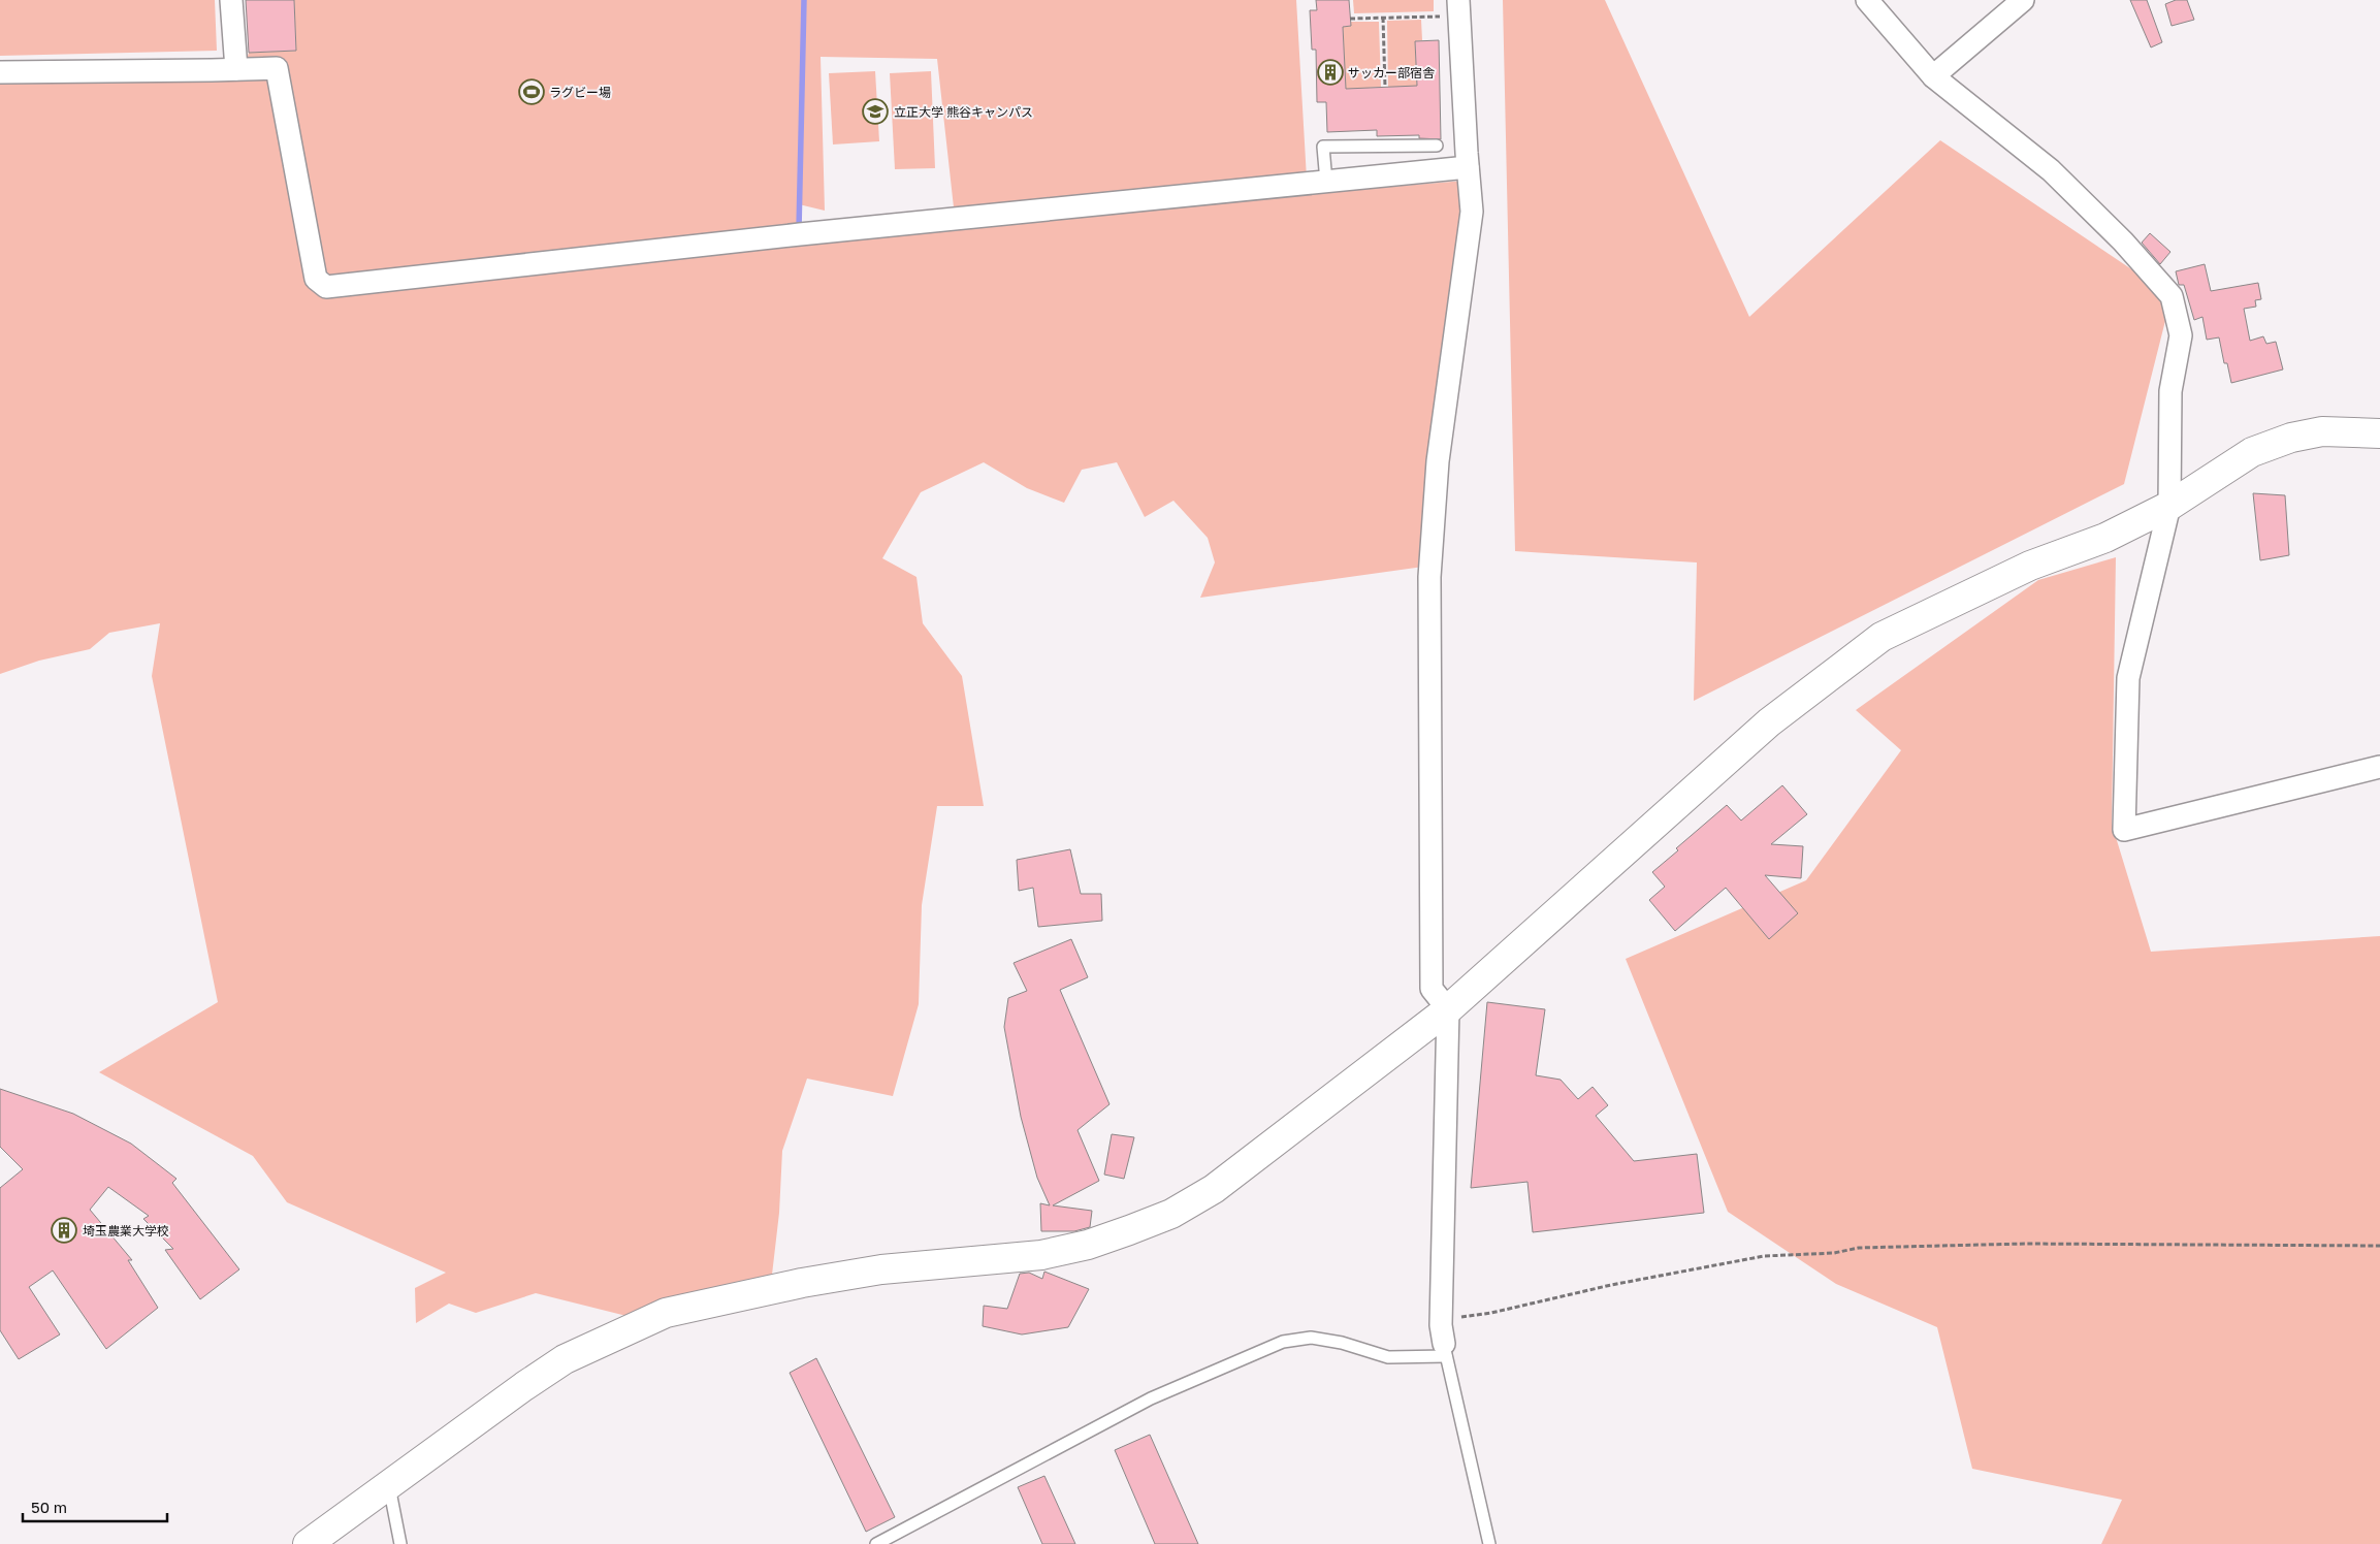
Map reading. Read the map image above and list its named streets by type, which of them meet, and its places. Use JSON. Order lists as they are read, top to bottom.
{
  "places": {
    "building": ["サッカー部宿舎", "埼玉農業大学校"],
    "sports": ["ラグビー場"],
    "school or university": ["立正大学 熊谷キャンパス"]
  },
  "scale_bar": "50 m"
}
